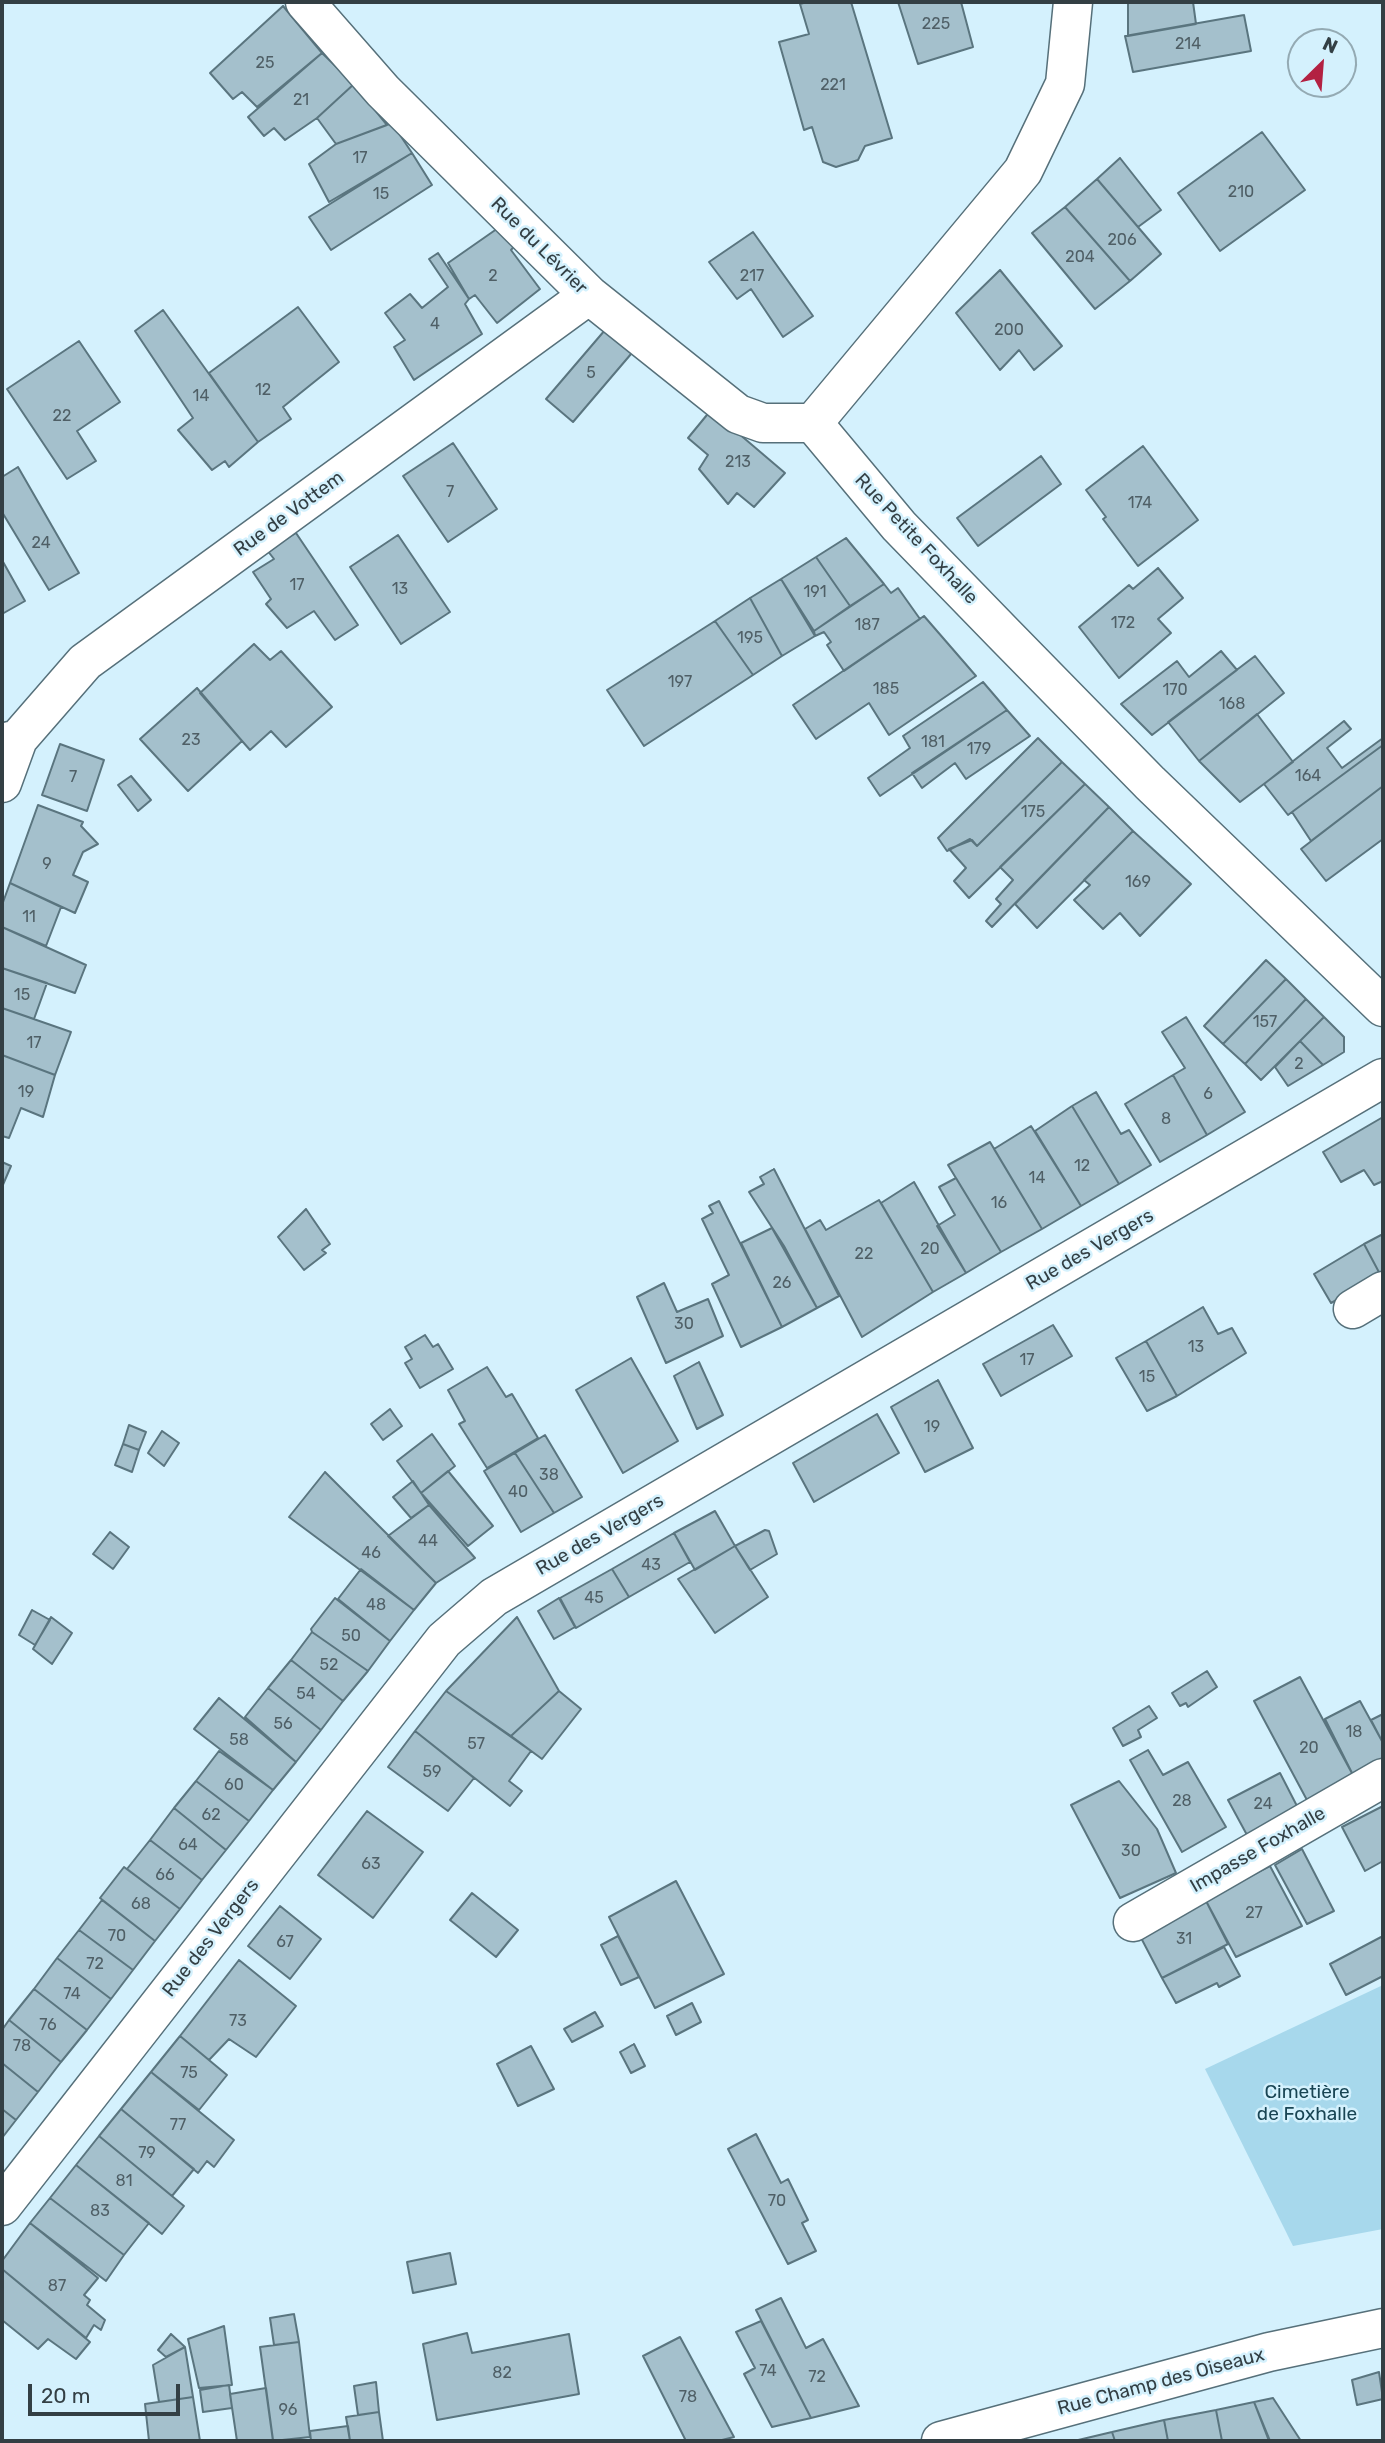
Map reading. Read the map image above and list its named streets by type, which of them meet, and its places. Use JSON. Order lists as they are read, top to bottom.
{
  "streets": {
    "street": [
      "Rue du Lévrier",
      "Rue de Vottem",
      "Rue Petite Foxhalle",
      "Rue des Vergers",
      "Impasse Foxhalle",
      "Rue Champ des Oiseaux"
    ]
  },
  "crossings": [
    ["Rue du Lévrier", "Rue de Vottem"],
    ["Rue du Lévrier", "Rue Petite Foxhalle"]
  ],
  "parks": ["Cimetière de Foxhalle"],
  "house_numbers": [
    "225",
    "214",
    "25",
    "221",
    "21",
    "17",
    "210",
    "15",
    "206",
    "204",
    "2",
    "217",
    "4",
    "200",
    "5",
    "12",
    "14",
    "22",
    "213",
    "7",
    "174",
    "24",
    "17",
    "13",
    "191",
    "172",
    "187",
    "195",
    "197",
    "185",
    "170",
    "168",
    "23",
    "181",
    "179",
    "164",
    "7",
    "175",
    "9",
    "169",
    "11",
    "15",
    "157",
    "17",
    "2",
    "19",
    "6",
    "8",
    "12",
    "14",
    "16",
    "20",
    "22",
    "26",
    "30",
    "13",
    "17",
    "15",
    "19",
    "38",
    "40",
    "44",
    "46",
    "43",
    "45",
    "48",
    "50",
    "52",
    "54",
    "56",
    "18",
    "58",
    "57",
    "20",
    "59",
    "60",
    "28",
    "24",
    "62",
    "64",
    "30",
    "63",
    "66",
    "68",
    "27",
    "70",
    "31",
    "67",
    "72",
    "74",
    "73",
    "76",
    "78",
    "75",
    "77",
    "79",
    "81",
    "70",
    "83",
    "87",
    "74",
    "82",
    "72",
    "78",
    "96"
  ],
  "scale_bar": "20 m",
  "north": "top right"
}
